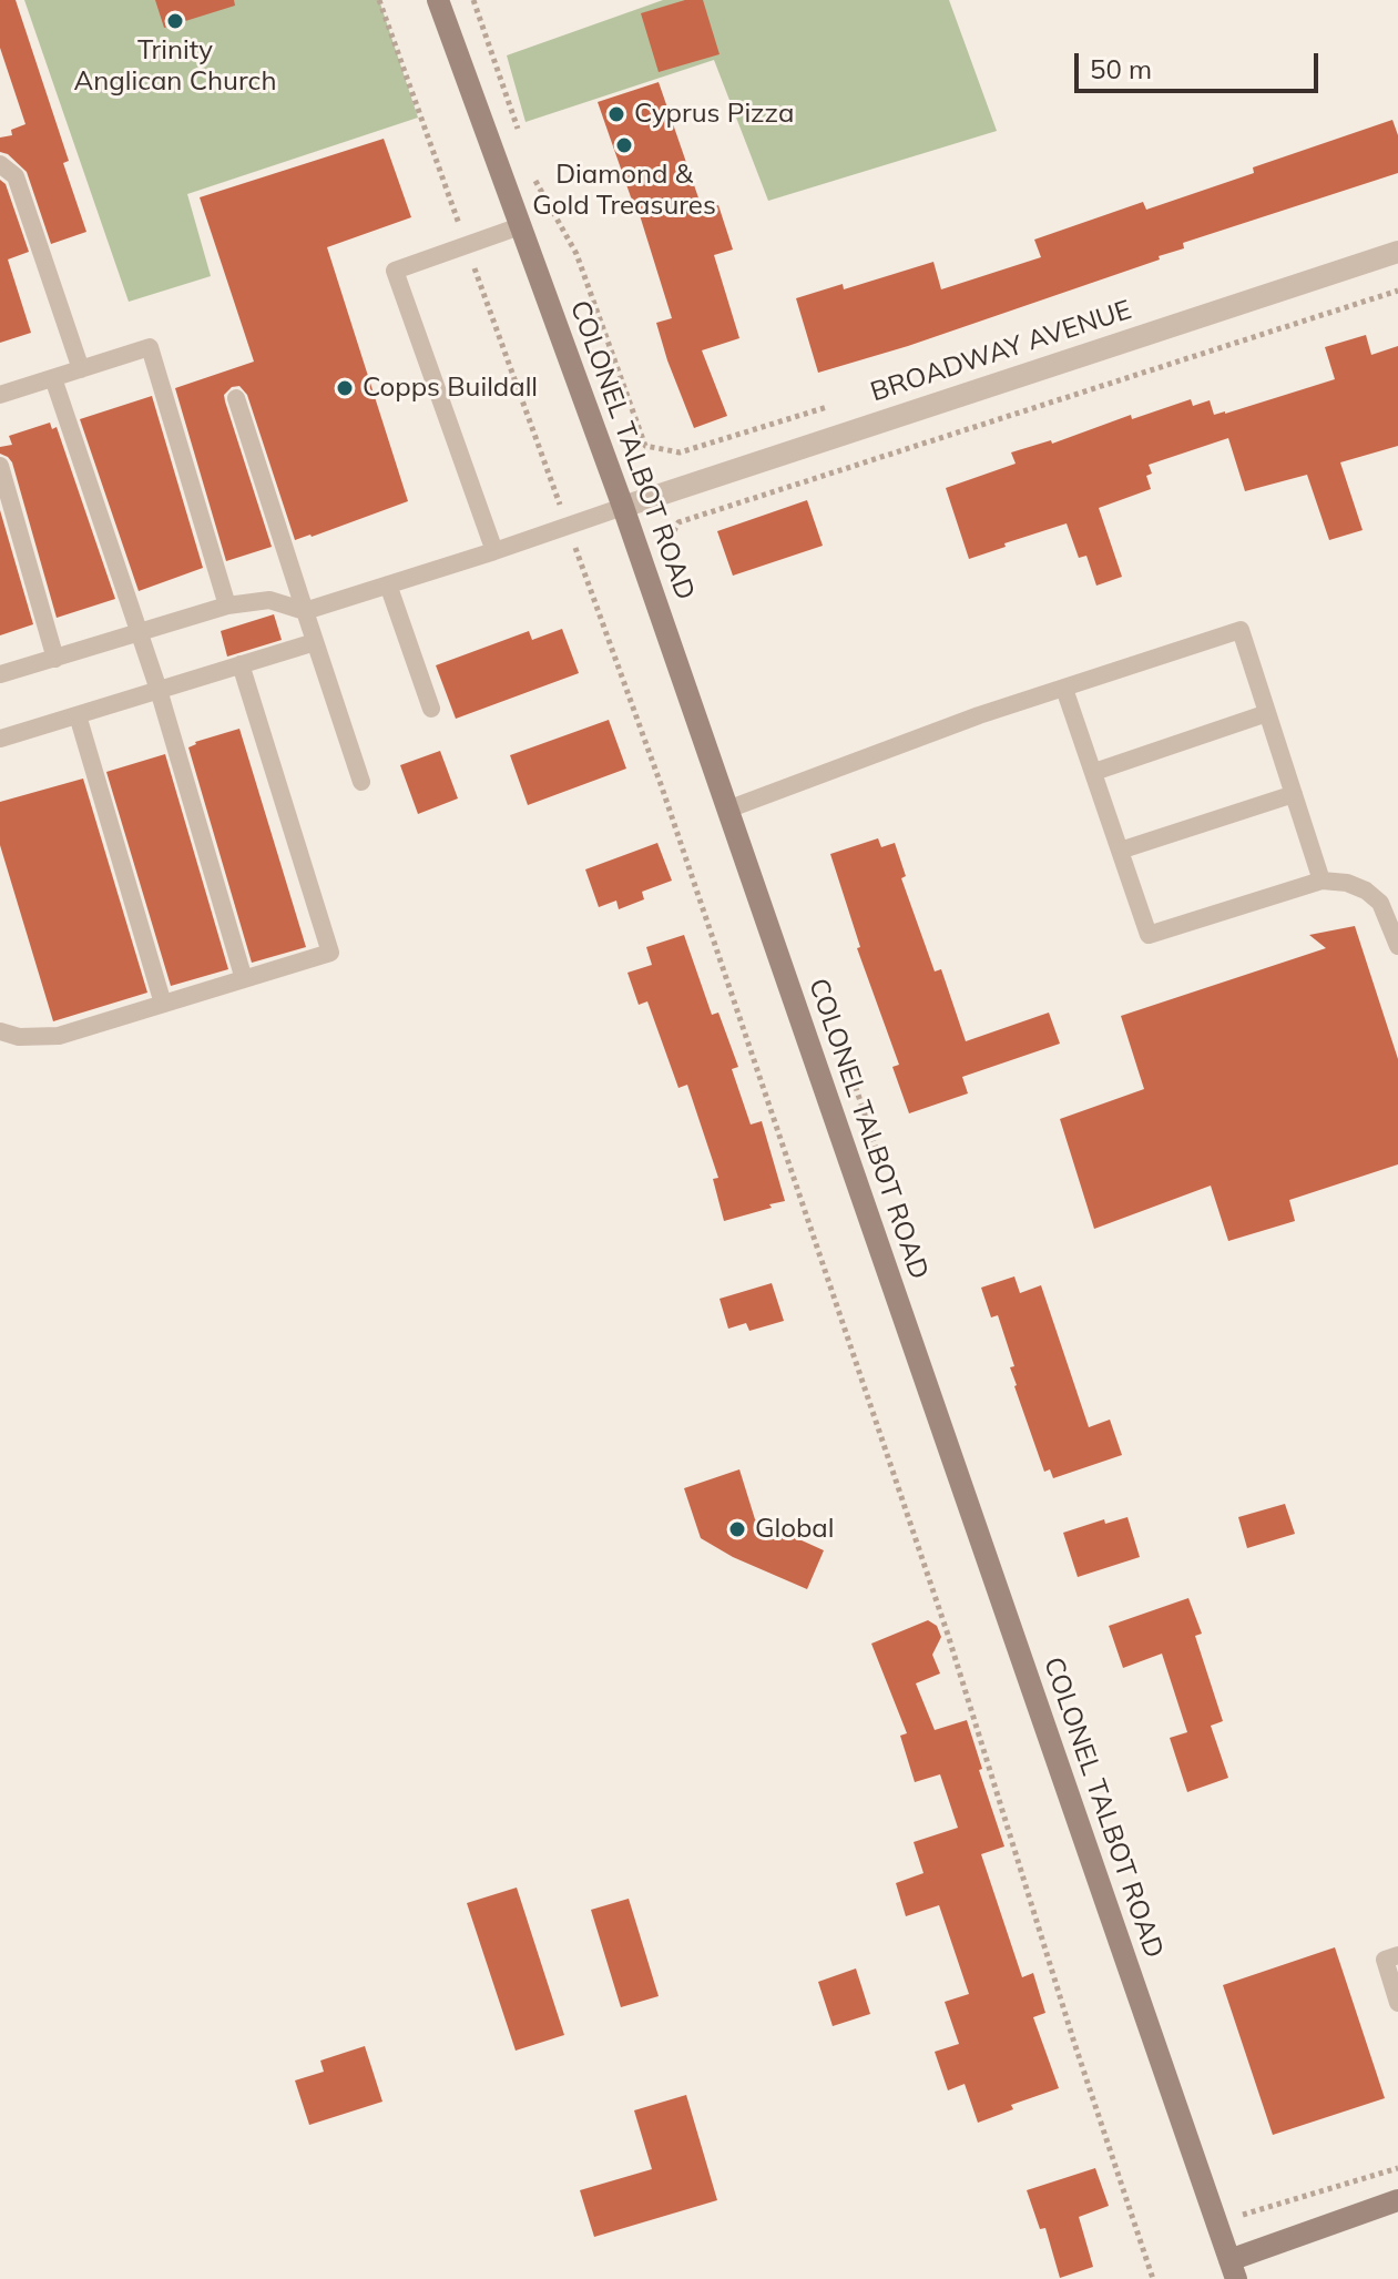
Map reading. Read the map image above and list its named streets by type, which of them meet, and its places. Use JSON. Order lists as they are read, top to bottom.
{
  "streets": {
    "main road": ["COLONEL TALBOT ROAD"],
    "street": ["BROADWAY AVENUE"]
  },
  "crossings": [
    ["BROADWAY AVENUE", "COLONEL TALBOT ROAD"]
  ],
  "places": [
    "Trinity Anglican Church",
    "Cyprus Pizza",
    "Diamond & Gold Treasures",
    "Copps Buildall",
    "Global"
  ],
  "scale_bar": "50 m"
}
